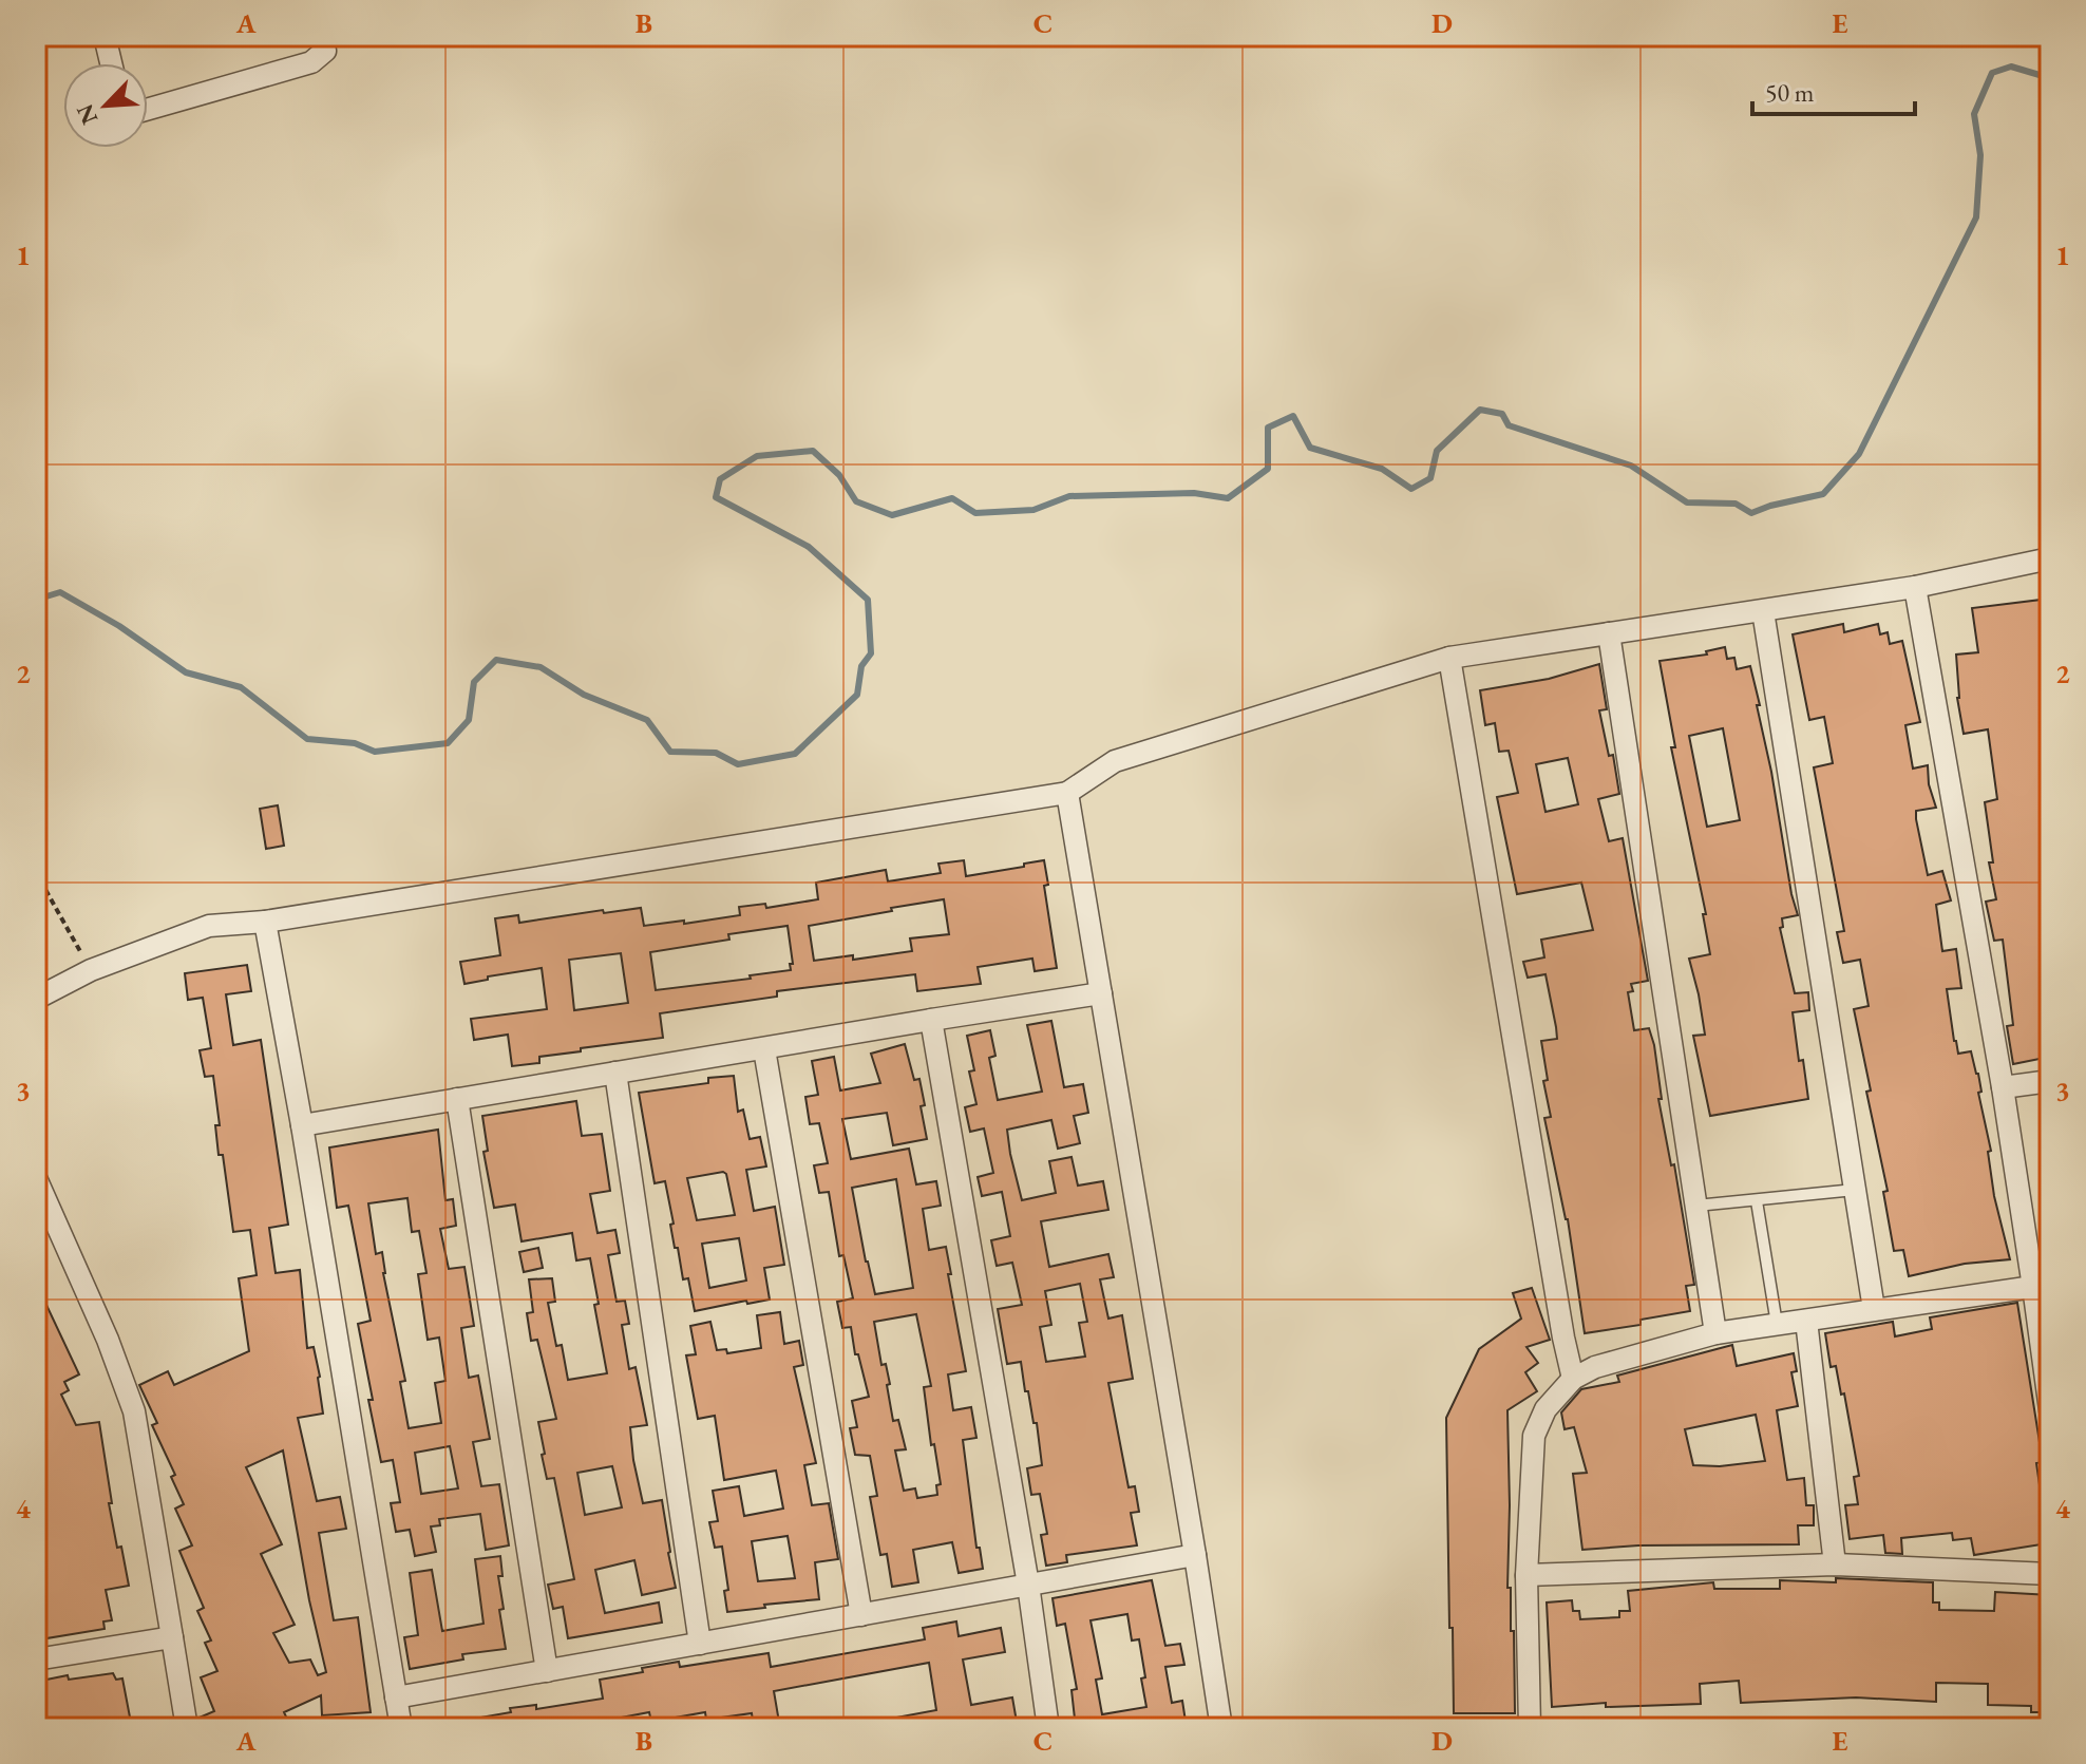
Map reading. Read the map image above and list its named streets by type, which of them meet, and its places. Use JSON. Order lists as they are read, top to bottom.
{
  "scale_bar": "50 m",
  "north": "bottom left",
  "grid": {
    "columns": [
      "A",
      "B",
      "C",
      "D",
      "E"
    ],
    "rows": [
      "1",
      "2",
      "3",
      "4"
    ]
  }
}
